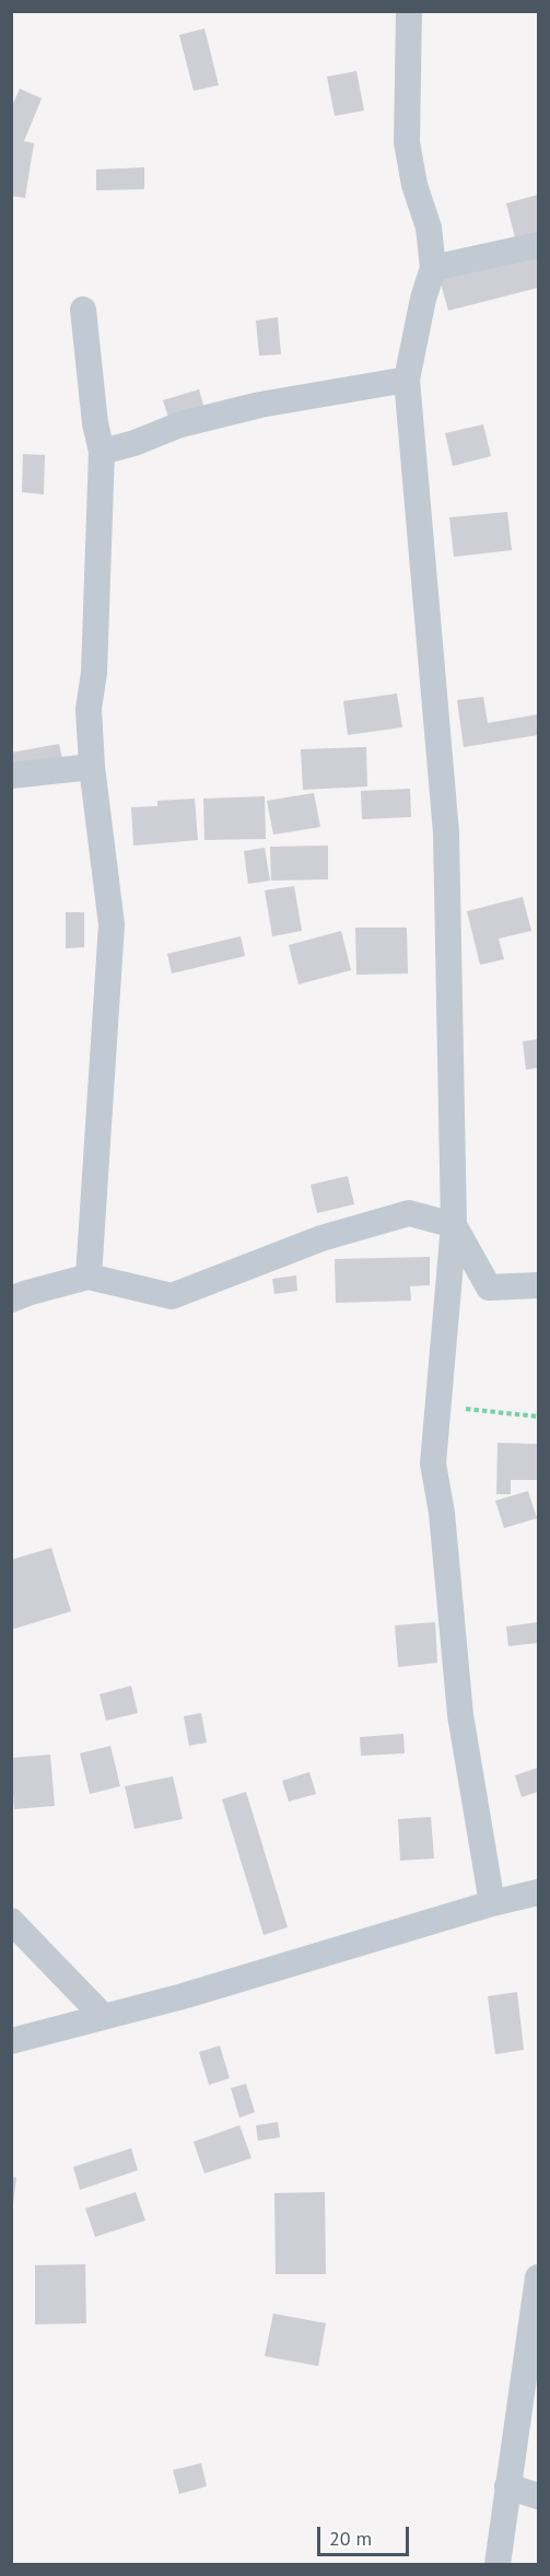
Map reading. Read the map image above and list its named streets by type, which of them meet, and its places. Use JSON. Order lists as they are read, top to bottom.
{
  "scale_bar": "20 m"
}
